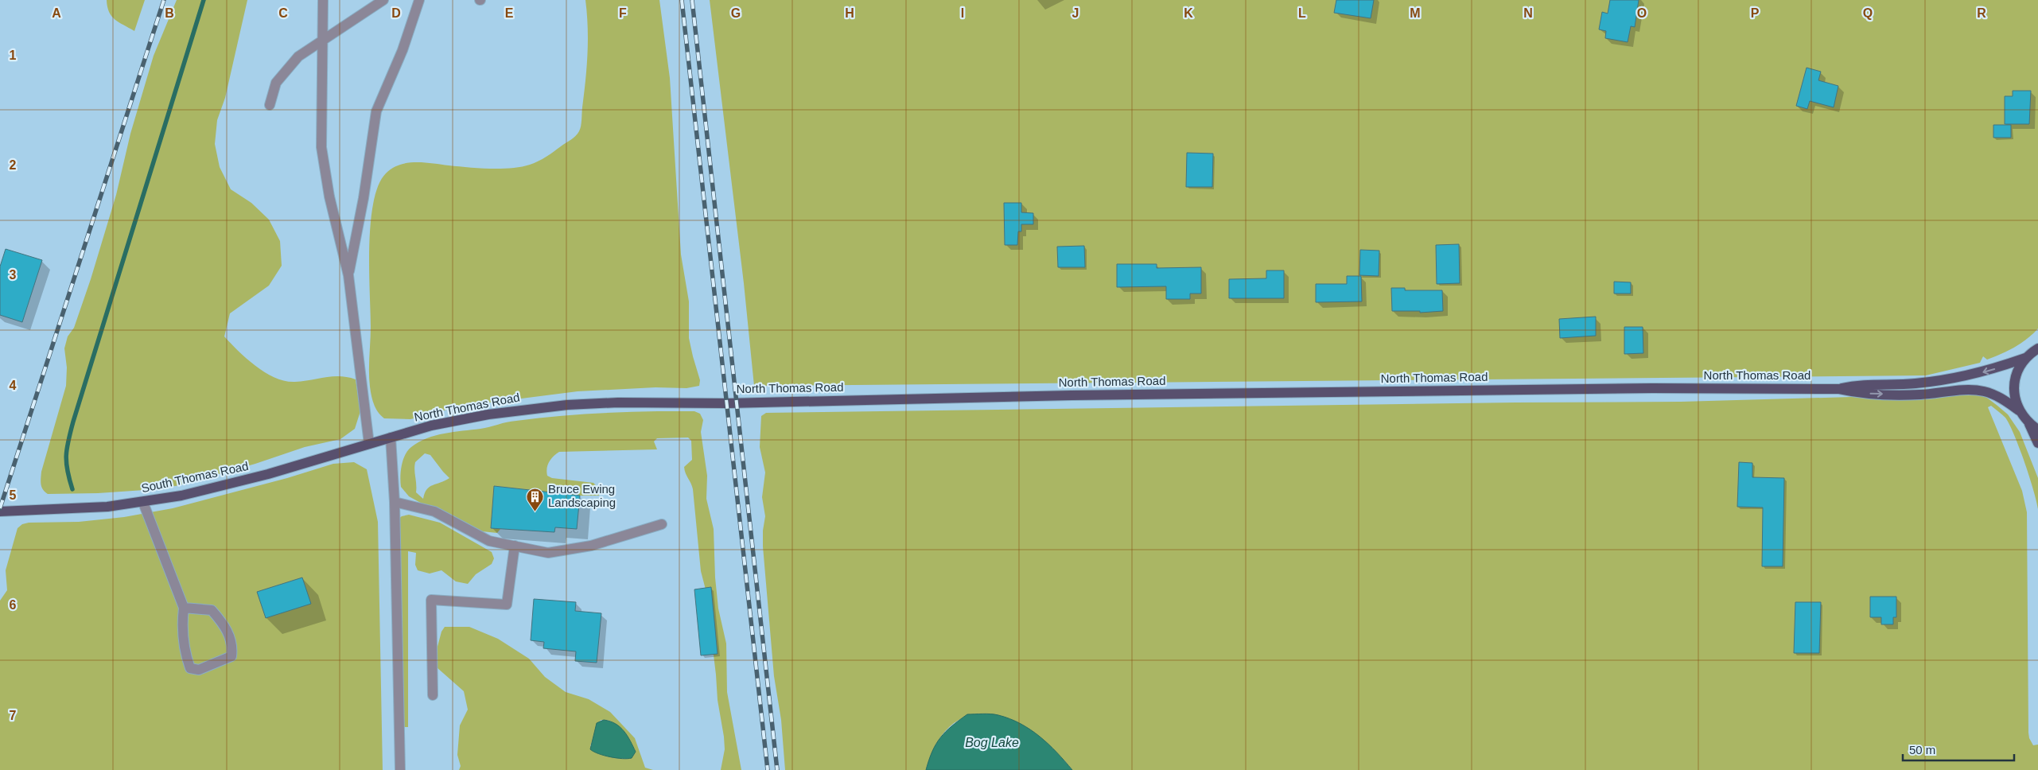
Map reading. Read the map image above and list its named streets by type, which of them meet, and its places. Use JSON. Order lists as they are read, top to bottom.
{
  "streets": {
    "main road": ["North Thomas Road", "South Thomas Road"]
  },
  "crossings": [
    ["North Thomas Road", "South Thomas Road"]
  ],
  "water": ["Bog Lake"],
  "places": {
    "building": ["Bruce Ewing Landscaping"]
  },
  "scale_bar": "50 m",
  "grid": {
    "columns": [
      "A",
      "B",
      "C",
      "D",
      "E",
      "F",
      "G",
      "H",
      "I",
      "J",
      "K",
      "L",
      "M",
      "N",
      "O",
      "P",
      "Q",
      "R"
    ],
    "rows": [
      "1",
      "2",
      "3",
      "4",
      "5",
      "6",
      "7"
    ]
  }
}
